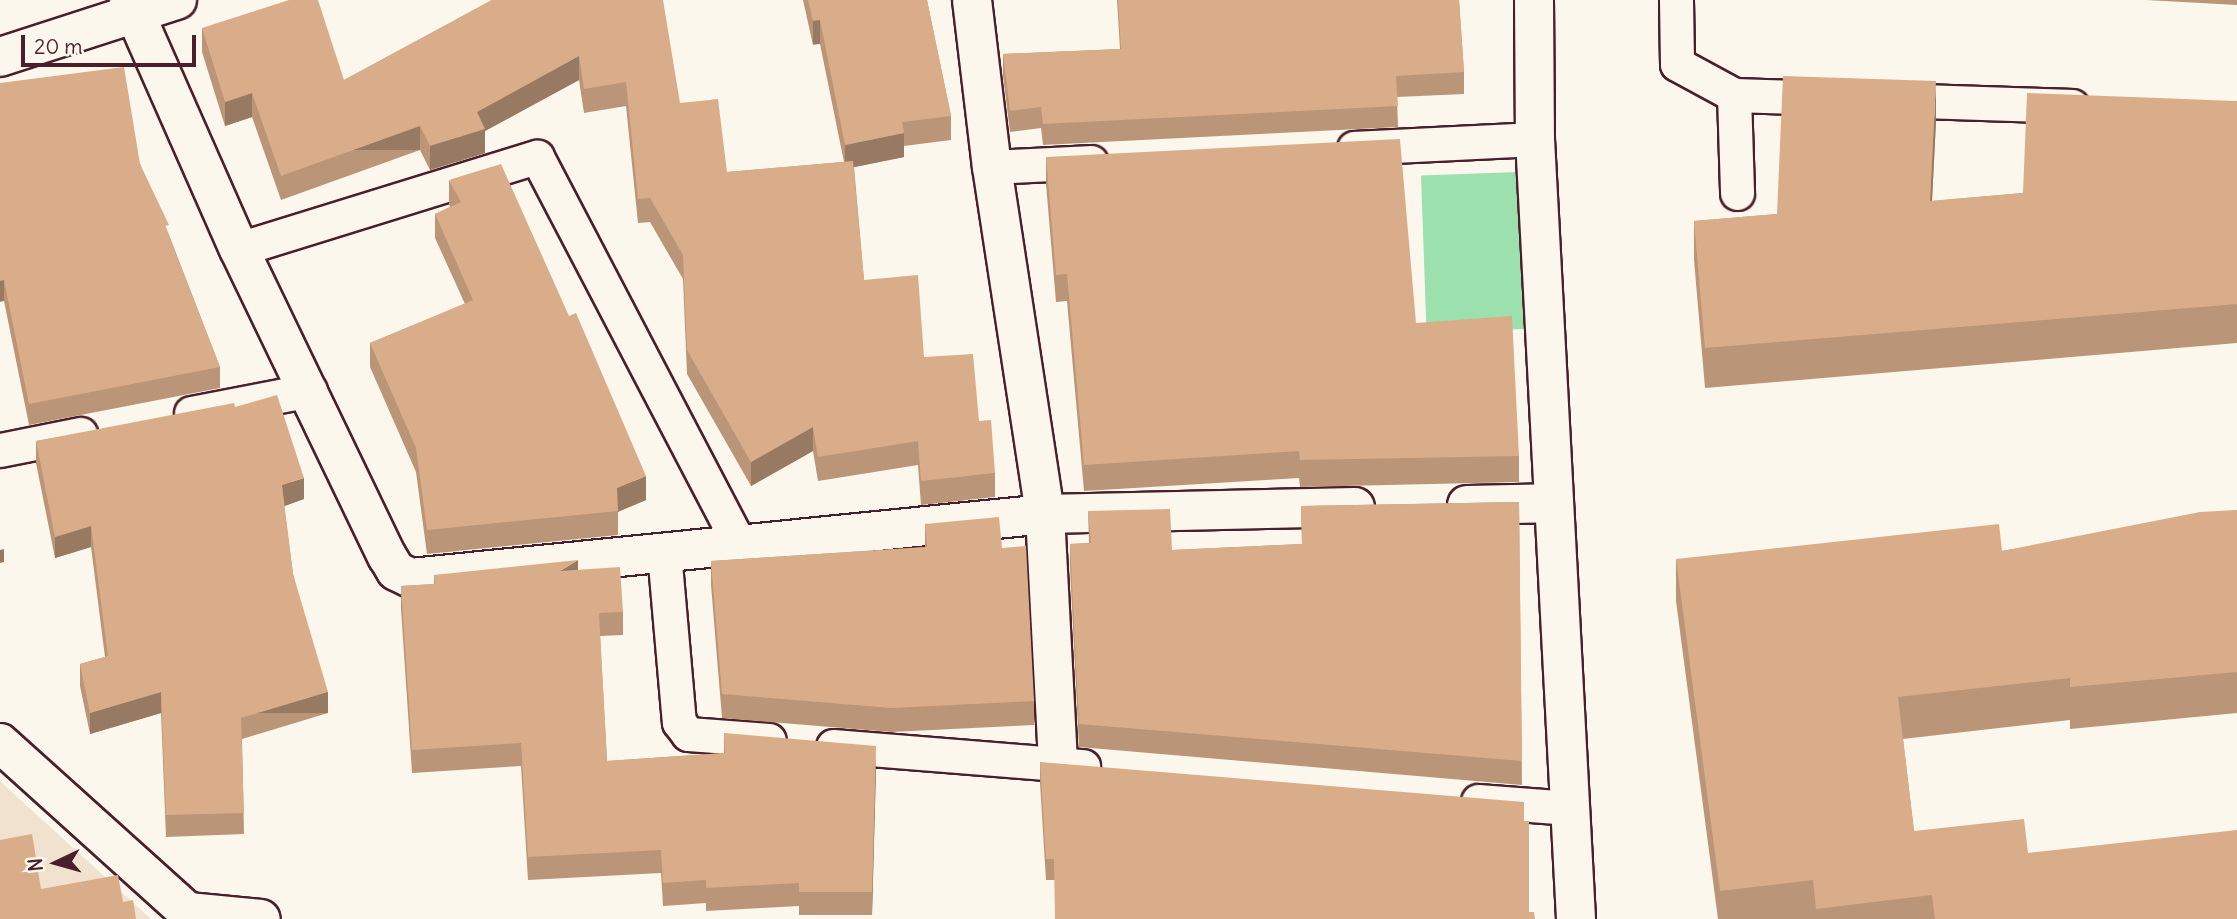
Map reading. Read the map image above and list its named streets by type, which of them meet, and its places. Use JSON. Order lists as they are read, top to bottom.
{
  "scale_bar": "20 m",
  "north": "left"
}
